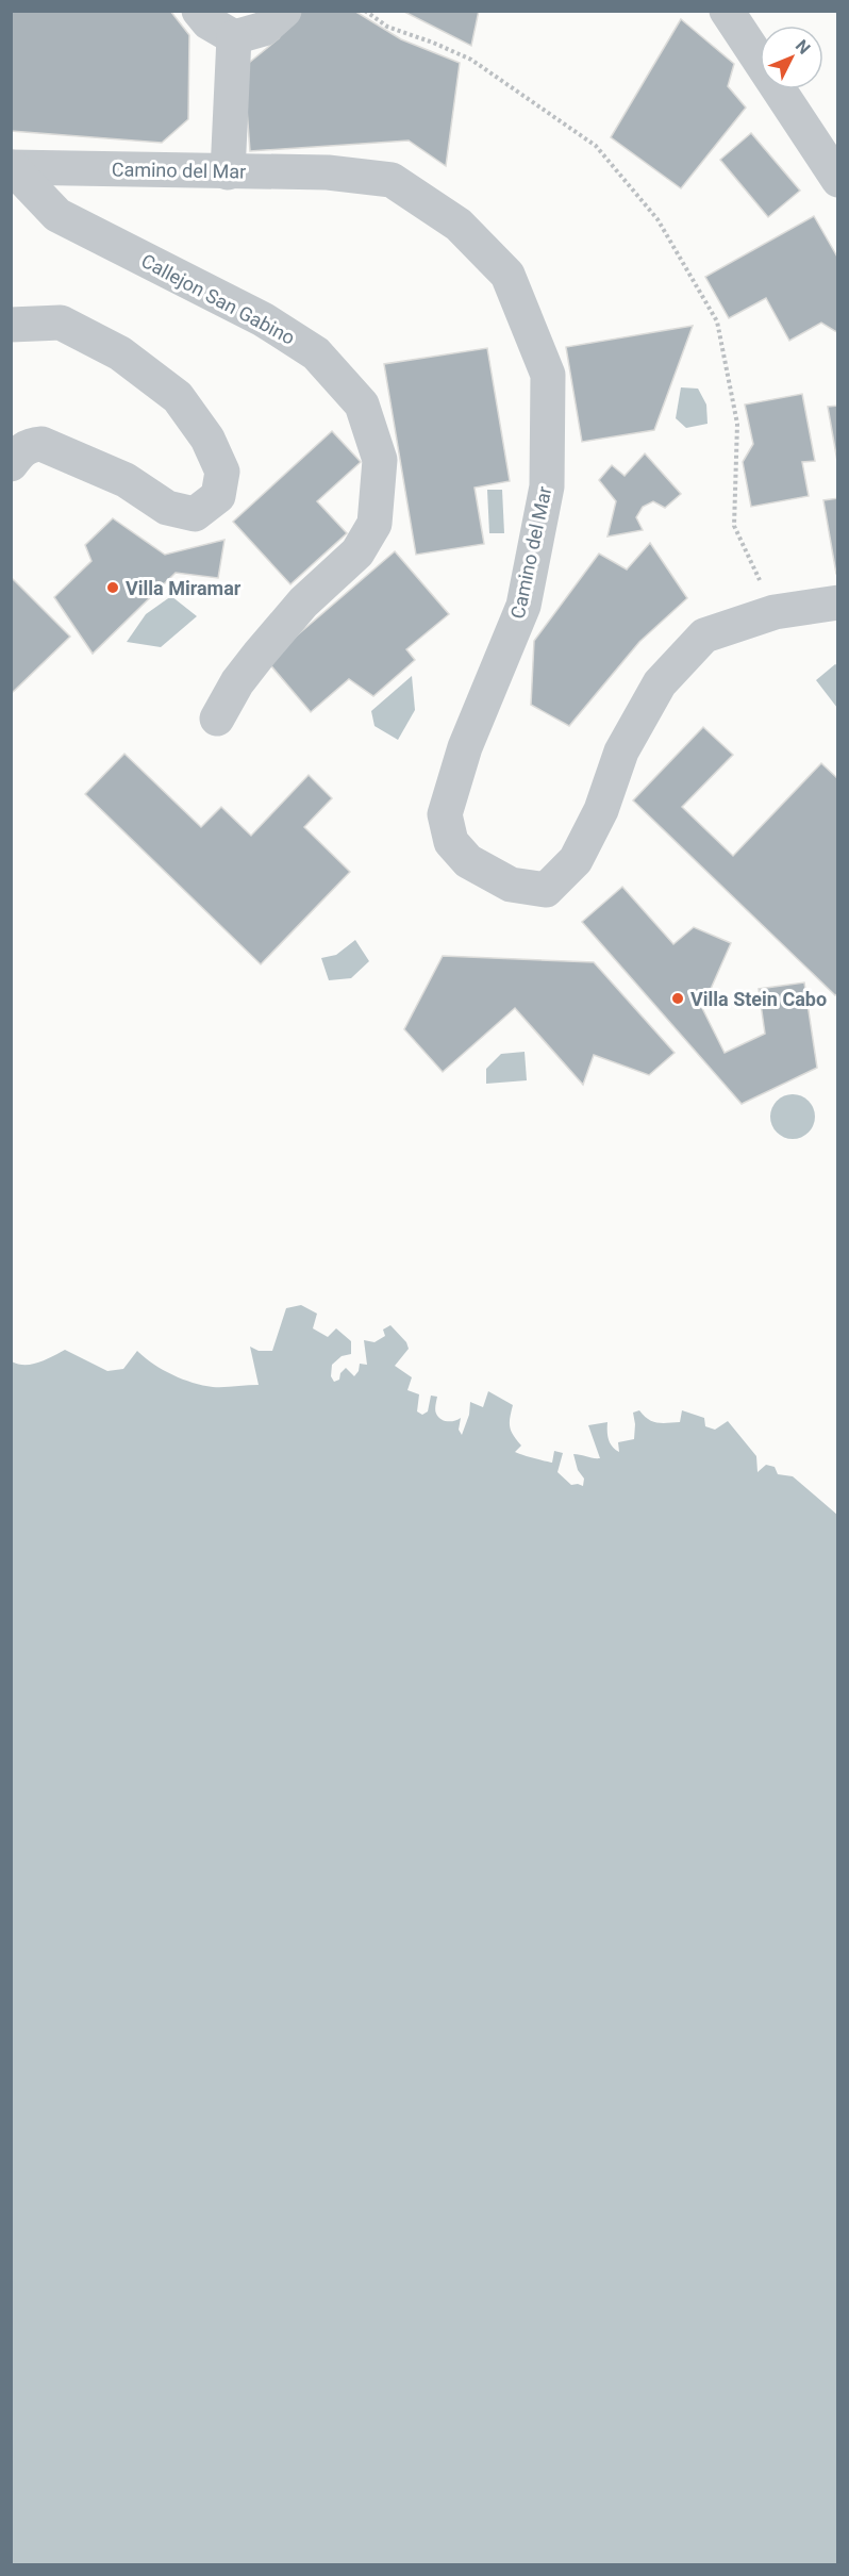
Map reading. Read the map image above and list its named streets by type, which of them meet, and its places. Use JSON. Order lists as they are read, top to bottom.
{
  "streets": {
    "street": ["Camino del Mar", "Callejon San Gabino"]
  },
  "crossings": [
    ["Camino del Mar", "Callejon San Gabino"]
  ],
  "places": ["Villa Miramar", "Villa Stein Cabo"],
  "north": "top right"
}
